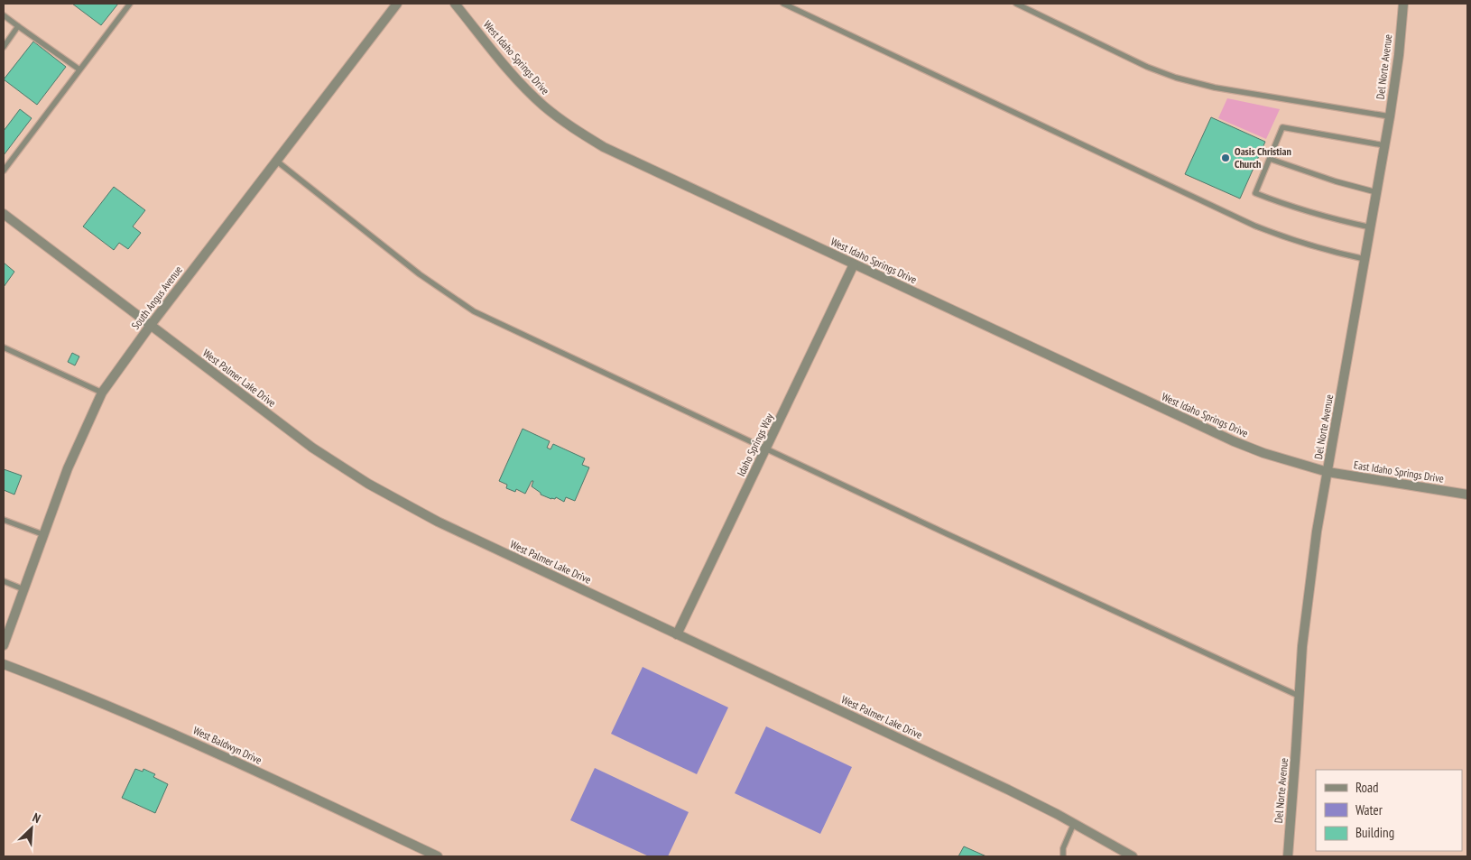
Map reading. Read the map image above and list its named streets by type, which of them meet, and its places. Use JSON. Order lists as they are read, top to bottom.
{
  "streets": {
    "street": [
      "West Idaho Springs Drive",
      "Del Norte Avenue",
      "South Angus Avenue",
      "West Palmer Lake Drive",
      "Idaho Springs Way",
      "East Idaho Springs Drive",
      "West Baldwyn Drive"
    ]
  },
  "crossings": [
    ["West Idaho Springs Drive", "Del Norte Avenue"],
    ["West Idaho Springs Drive", "Idaho Springs Way"],
    ["West Idaho Springs Drive", "East Idaho Springs Drive"],
    ["Del Norte Avenue", "East Idaho Springs Drive"],
    ["South Angus Avenue", "West Palmer Lake Drive"],
    ["West Palmer Lake Drive", "Idaho Springs Way"]
  ],
  "places": ["Oasis Christian Church"],
  "legend": ["Road", "Water", "Building"],
  "north": "top right"
}
